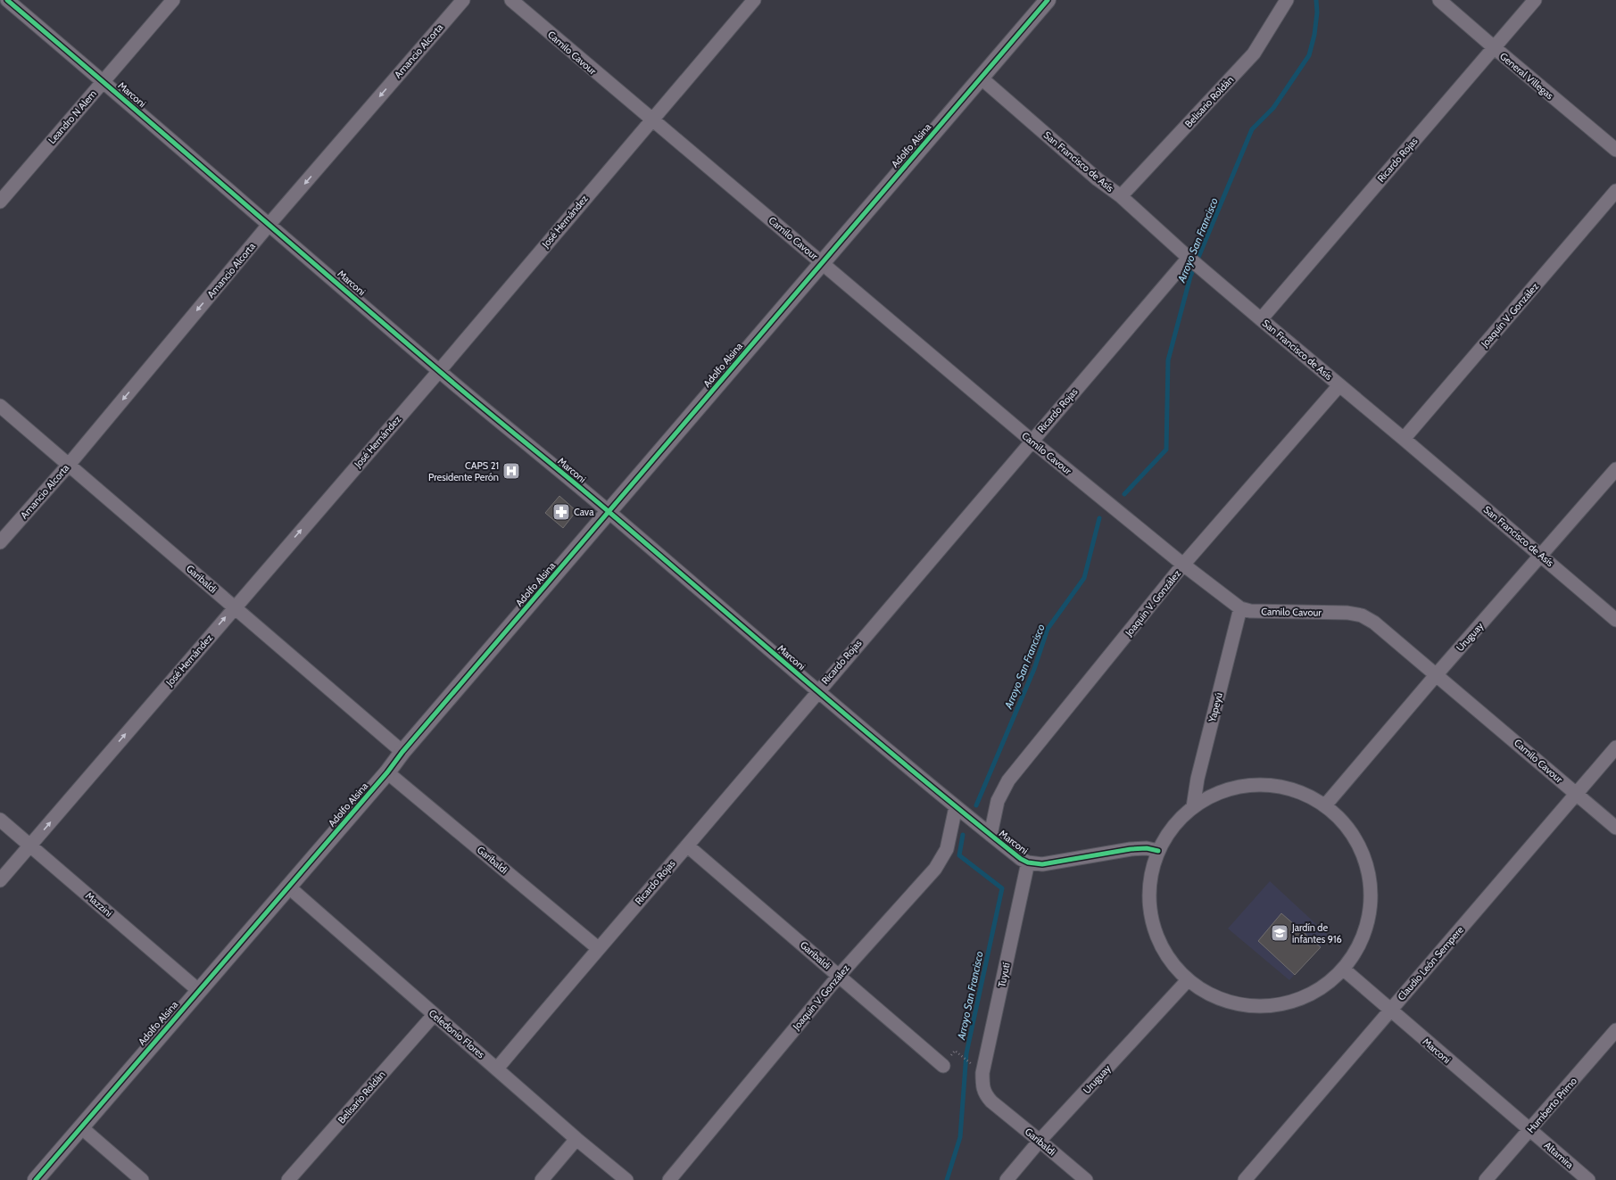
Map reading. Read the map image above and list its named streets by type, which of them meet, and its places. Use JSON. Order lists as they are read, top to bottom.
{
  "streets": {
    "street": [
      "Amancio Alcorta",
      "Camilo Cavour",
      "General Villegas",
      "Marconi",
      "Belisario Roldán",
      "Leandro N Alem",
      "Adolfo Alsina",
      "Ricardo Rojas",
      "San Francisco de Asís",
      "José Hernández",
      "Joaquín V. González",
      "Garibaldi",
      "Uruguay",
      "Yapeyú",
      "Mazzini",
      "Claudio León Sempere",
      "Tuyutí",
      "Celedonio Flores",
      "Humberto Primo",
      "Altamira"
    ]
  },
  "crossings": [
    ["Amancio Alcorta", "Marconi"],
    ["Amancio Alcorta", "Garibaldi"],
    ["Camilo Cavour", "Adolfo Alsina"],
    ["Camilo Cavour", "Ricardo Rojas"],
    ["Camilo Cavour", "José Hernández"],
    ["Camilo Cavour", "Joaquín V. González"],
    ["Camilo Cavour", "Uruguay"],
    ["Camilo Cavour", "Yapeyú"],
    ["Camilo Cavour", "Claudio León Sempere"],
    ["General Villegas", "Ricardo Rojas"],
    ["Marconi", "Leandro N Alem"],
    ["Marconi", "Adolfo Alsina"],
    ["Marconi", "Ricardo Rojas"],
    ["Marconi", "José Hernández"],
    ["Marconi", "Joaquín V. González"],
    ["Marconi", "Claudio León Sempere"],
    ["Marconi", "Tuyutí"],
    ["Marconi", "Humberto Primo"],
    ["Marconi", "Altamira"],
    ["Belisario Roldán", "San Francisco de Asís"],
    ["Belisario Roldán", "Celedonio Flores"],
    ["Adolfo Alsina", "San Francisco de Asís"],
    ["Adolfo Alsina", "Garibaldi"],
    ["Adolfo Alsina", "Mazzini"],
    ["Adolfo Alsina", "Celedonio Flores"],
    ["Ricardo Rojas", "San Francisco de Asís"],
    ["Ricardo Rojas", "Garibaldi"],
    ["Ricardo Rojas", "Celedonio Flores"],
    ["San Francisco de Asís", "Joaquín V. González"],
    ["San Francisco de Asís", "Uruguay"],
    ["José Hernández", "Garibaldi"],
    ["José Hernández", "Mazzini"],
    ["Joaquín V. González", "Garibaldi"],
    ["Garibaldi", "Uruguay"],
    ["Garibaldi", "Tuyutí"],
    ["Humberto Primo", "Altamira"]
  ],
  "one_way": ["Amancio Alcorta", "José Hernández"],
  "water": ["Arroyo San Francisco"],
  "places": {
    "hospital": ["CAPS 21 Presidente Perón"],
    "pharmacy": ["Cava"],
    "school or university": ["Jardín de infantes 916"]
  }
}
